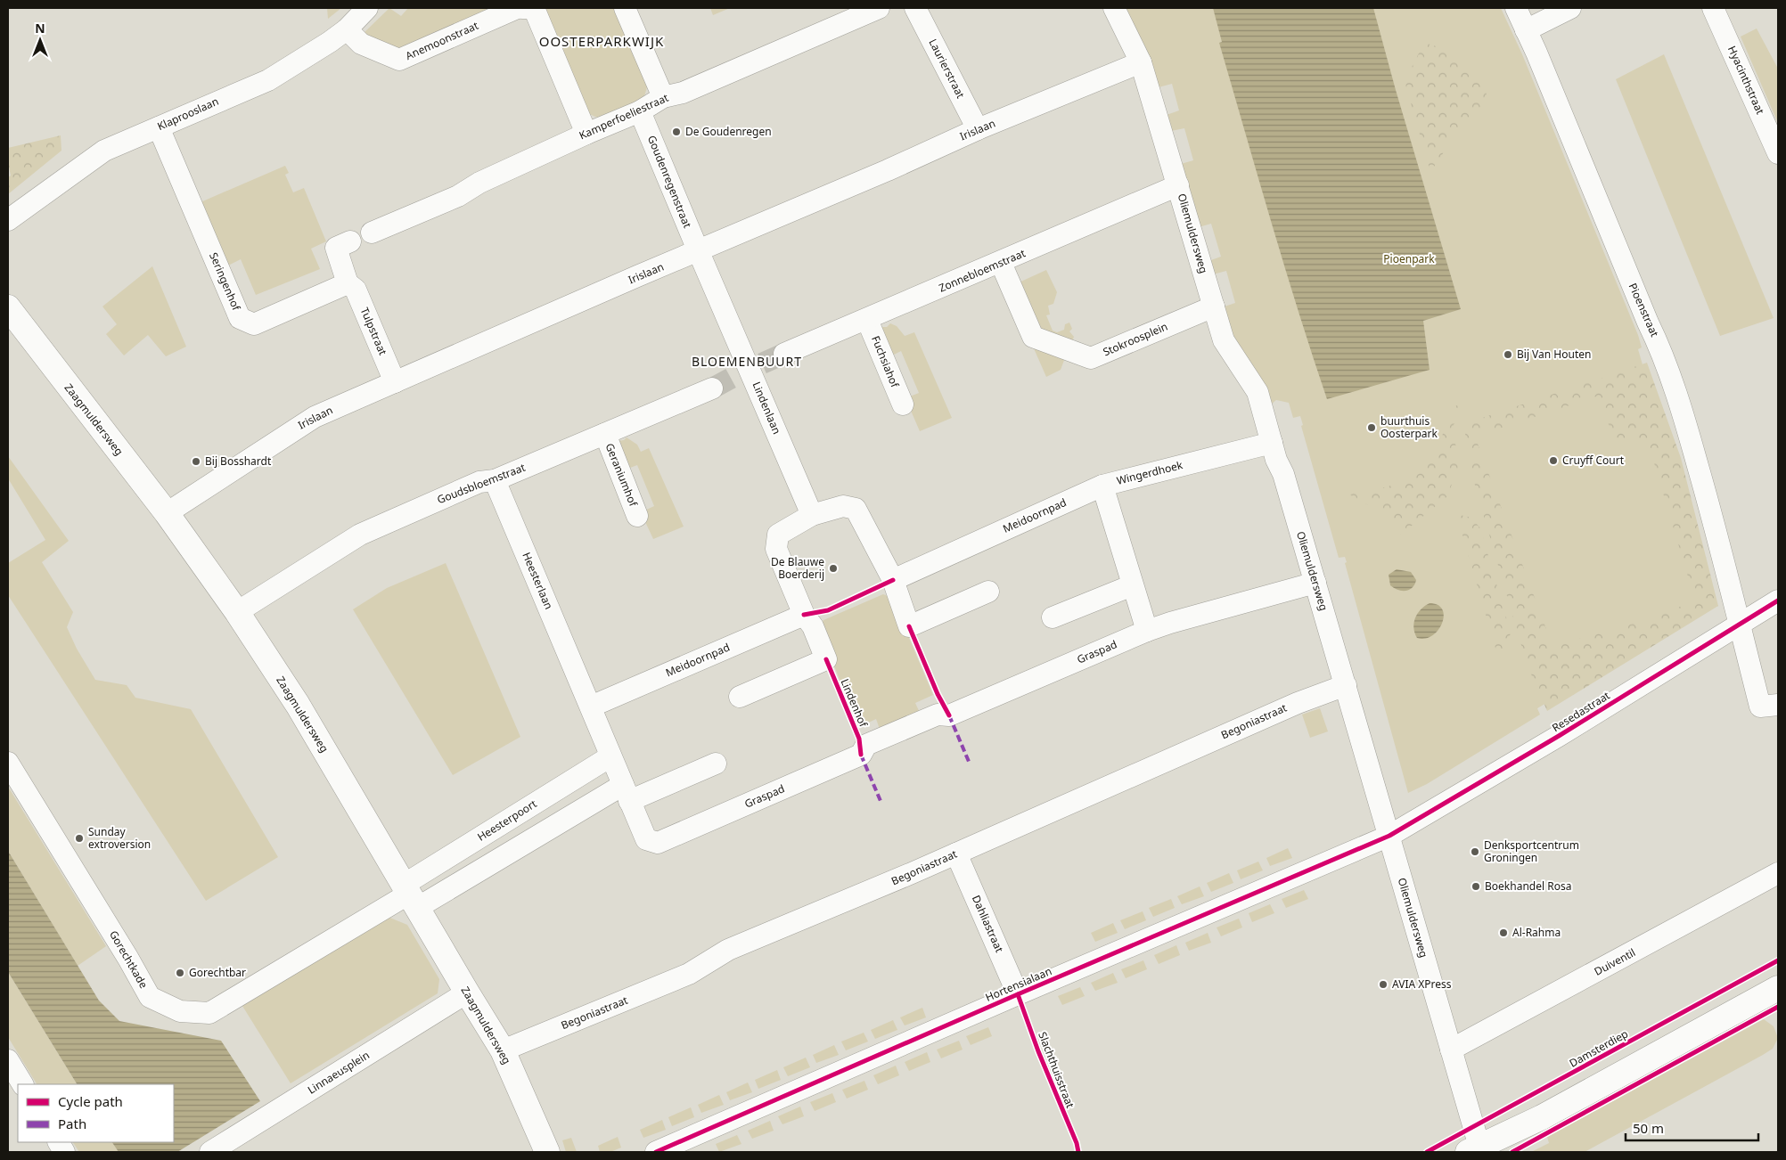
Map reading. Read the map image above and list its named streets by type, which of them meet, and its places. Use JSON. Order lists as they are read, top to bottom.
{
  "streets": {
    "street": [
      "Anemoonstraat",
      "Laurierstraat",
      "Hyacinthstraat",
      "Klaprooslaan",
      "Kamperfoeliestraat",
      "Irislaan",
      "Goudenregenstraat",
      "Oliemuldersweg",
      "Zonnebloemstraat",
      "Seringenhof",
      "Pioenstraat",
      "Tulpstraat",
      "Stokroosplein",
      "Fuchsiahof",
      "Lindenlaan",
      "Zaagmuldersweg",
      "Wingerdhoek",
      "Geraniumhof",
      "Goudsbloemstraat",
      "Meidoornpad",
      "Heesterlaan",
      "Graspad",
      "Resedastraat",
      "Begoniastraat",
      "Heesterpoort",
      "Dahliastraat",
      "Gorechtkade",
      "Duiventil",
      "Hortensialaan",
      "Linnaeusplein"
    ],
    "cycle path": ["Lindenhof", "Damsterdiep", "Slachthuisstraat"]
  },
  "crossings": [
    ["Anemoonstraat", "Klaprooslaan"],
    ["Laurierstraat", "Irislaan"],
    ["Klaprooslaan", "Seringenhof"],
    ["Kamperfoeliestraat", "Goudenregenstraat"],
    ["Irislaan", "Goudenregenstraat"],
    ["Irislaan", "Oliemuldersweg"],
    ["Irislaan", "Tulpstraat"],
    ["Irislaan", "Lindenlaan"],
    ["Irislaan", "Zaagmuldersweg"],
    ["Goudenregenstraat", "Lindenlaan"],
    ["Oliemuldersweg", "Zonnebloemstraat"],
    ["Oliemuldersweg", "Stokroosplein"],
    ["Oliemuldersweg", "Wingerdhoek"],
    ["Oliemuldersweg", "Resedastraat"],
    ["Oliemuldersweg", "Begoniastraat"],
    ["Oliemuldersweg", "Duiventil"],
    ["Oliemuldersweg", "Hortensialaan"],
    ["Zonnebloemstraat", "Stokroosplein"],
    ["Zonnebloemstraat", "Fuchsiahof"],
    ["Seringenhof", "Tulpstraat"],
    ["Pioenstraat", "Resedastraat"],
    ["Zaagmuldersweg", "Goudsbloemstraat"],
    ["Zaagmuldersweg", "Begoniastraat"],
    ["Zaagmuldersweg", "Heesterpoort"],
    ["Zaagmuldersweg", "Gorechtkade"],
    ["Zaagmuldersweg", "Linnaeusplein"],
    ["Wingerdhoek", "Meidoornpad"],
    ["Wingerdhoek", "Graspad"],
    ["Geraniumhof", "Goudsbloemstraat"],
    ["Goudsbloemstraat", "Heesterlaan"],
    ["Meidoornpad", "Heesterlaan"],
    ["Resedastraat", "Hortensialaan"],
    ["Begoniastraat", "Dahliastraat"],
    ["Heesterpoort", "Gorechtkade"],
    ["Dahliastraat", "Hortensialaan"]
  ],
  "districts": ["OOSTERPARKWIJK", "BLOEMENBUURT"],
  "parks": ["Pioenpark"],
  "places": [
    "De Goudenregen",
    "Bij Van Houten",
    "buurthuis Oosterpark",
    "Cruyff Court",
    "Bij Bosshardt",
    "De Blauwe Boerderij",
    "Sunday extroversion",
    "Denksportcentrum Groningen",
    "Boekhandel Rosa",
    "Al-Rahma",
    "Gorechtbar",
    "AVIA XPress"
  ],
  "legend": ["Cycle path", "Path"],
  "scale_bar": "50 m",
  "north": "top"
}
